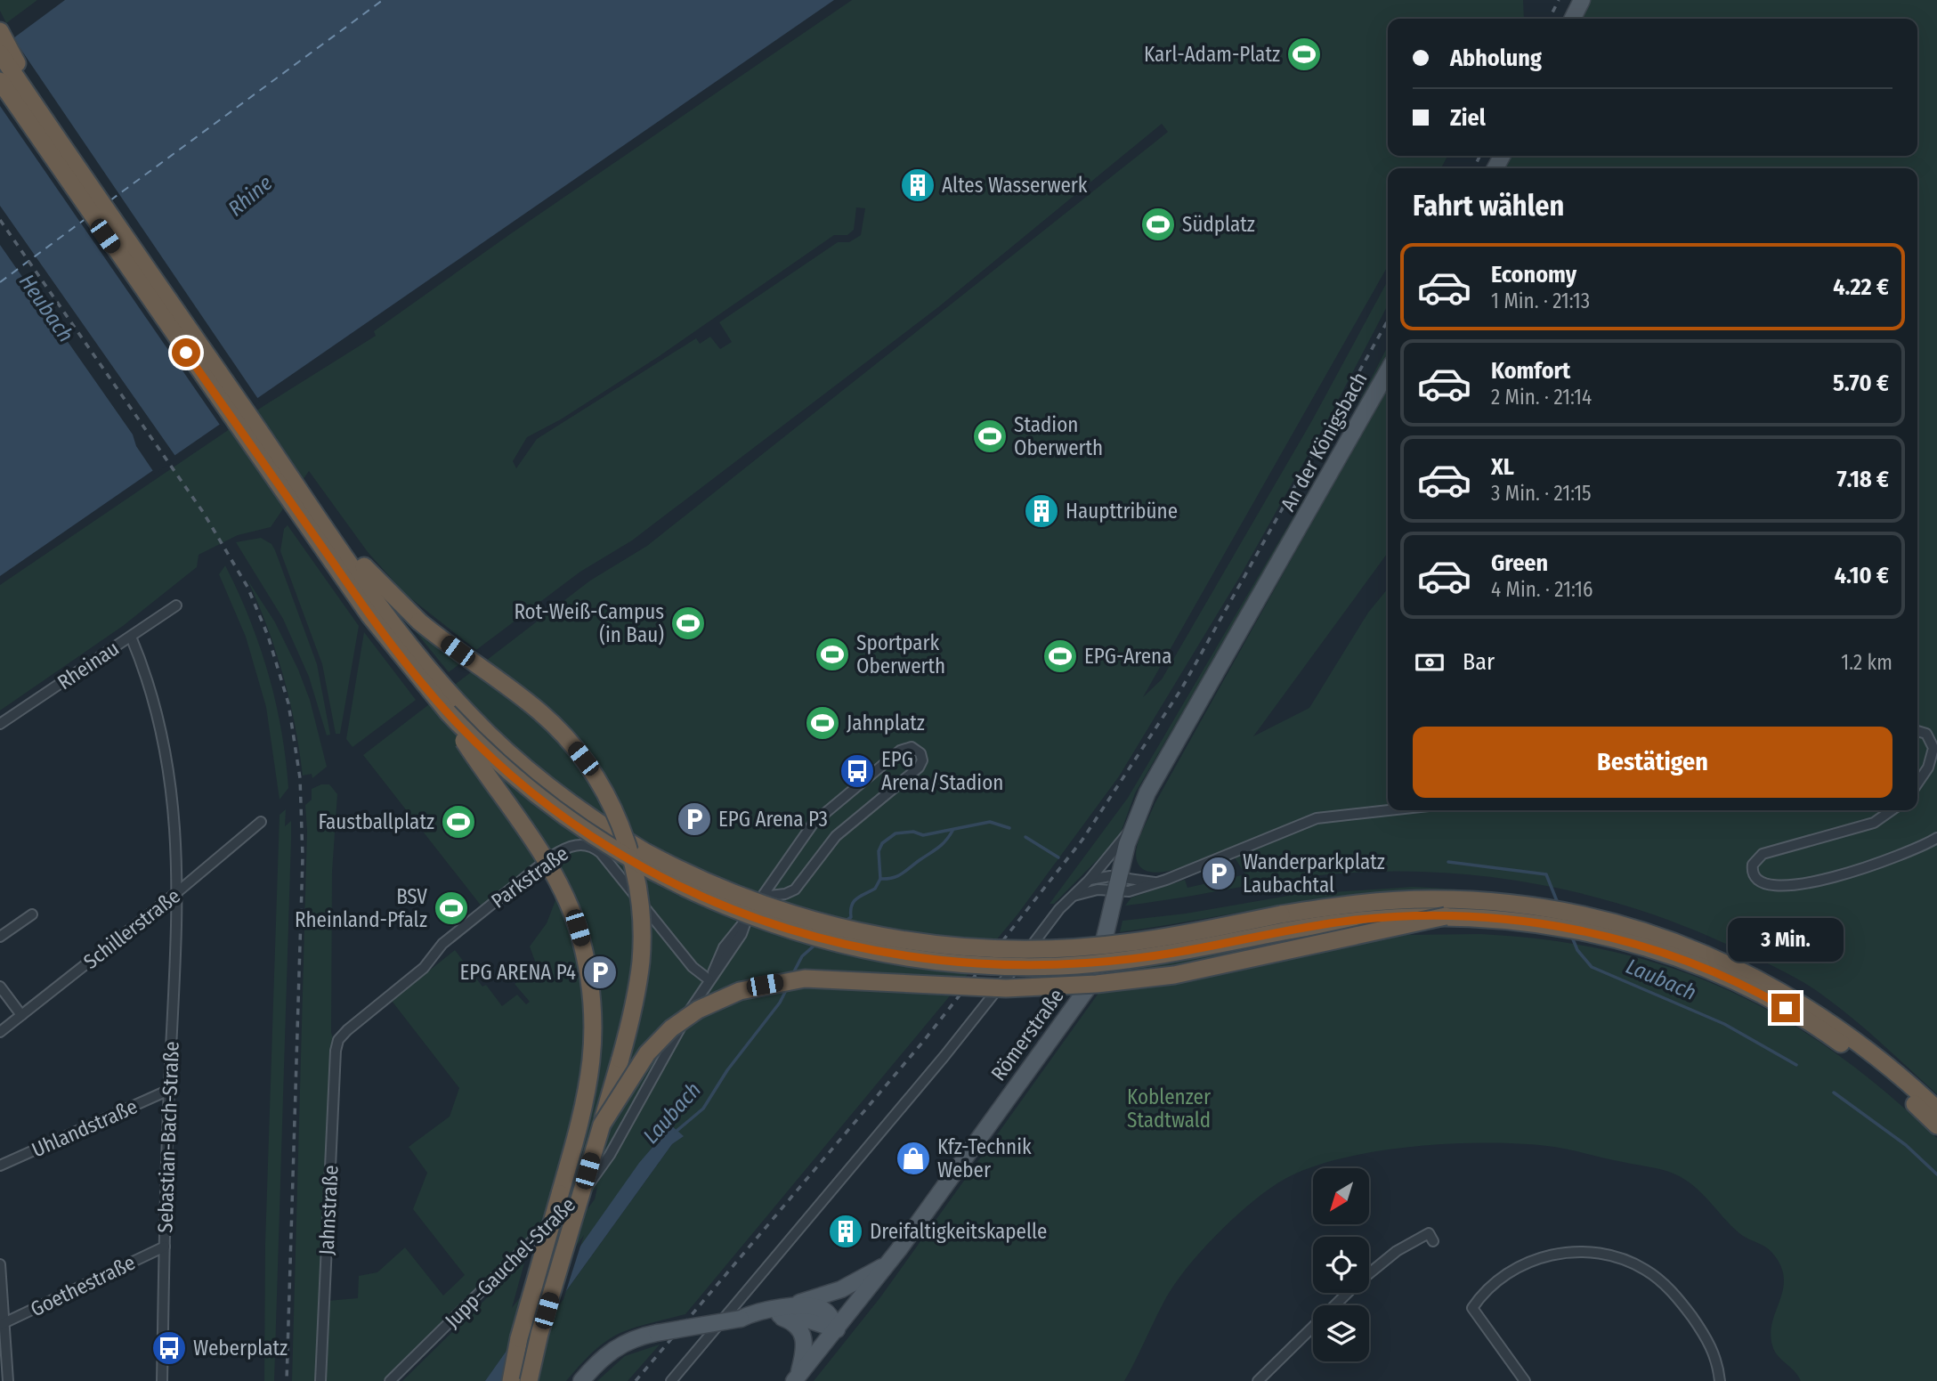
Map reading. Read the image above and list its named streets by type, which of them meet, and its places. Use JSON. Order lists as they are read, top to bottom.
{
  "streets": {
    "main road": ["An der Königsbach", "Römerstraße"],
    "street": [
      "Rheinau",
      "Parkstraße",
      "Schillerstraße",
      "Uhlandstraße",
      "Sebastian-Bach-Straße",
      "Jahnstraße",
      "Jupp-Gauchel-Straße",
      "Goethestraße"
    ]
  },
  "crossings": [
    ["An der Königsbach", "Römerstraße"],
    ["Rheinau", "Sebastian-Bach-Straße"],
    ["Parkstraße", "Jahnstraße"],
    ["Parkstraße", "Jupp-Gauchel-Straße"],
    ["Schillerstraße", "Sebastian-Bach-Straße"],
    ["Uhlandstraße", "Sebastian-Bach-Straße"],
    ["Sebastian-Bach-Straße", "Goethestraße"]
  ],
  "water": ["Rhine", "Heubach", "Laubach"],
  "parks": ["Koblenzer Stadtwald"],
  "places": {
    "sports": [
      "Karl-Adam-Platz",
      "Südplatz",
      "Stadion Oberwerth",
      "Rot-Weiß-Campus (in Bau)",
      "Sportpark Oberwerth",
      "EPG-Arena",
      "Jahnplatz",
      "Faustballplatz",
      "BSV Rheinland-Pfalz"
    ],
    "building": ["Altes Wasserwerk", "Haupttribüne", "Dreifaltigkeitskapelle"],
    "bus stop": ["EPG Arena/Stadion", "Weberplatz"],
    "parking": ["EPG Arena P3", "Wanderparkplatz Laubachtal", "EPG ARENA P4"],
    "shop": ["Kfz-Technik Weber"]
  },
  "north": "bottom left",
  "page": {
    "banner": ["Abholung", "Ziel"],
    "heading": "Fahrt wählen",
    "list": [
      {
        "name": "Economy",
        "note": "1 Min. · 21:13",
        "value": "4.22 €"
      },
      {
        "name": "Komfort",
        "note": "2 Min. · 21:14",
        "value": "5.70 €"
      },
      {
        "name": "XL",
        "note": "3 Min. · 21:15",
        "value": "7.18 €"
      },
      {
        "name": "Green",
        "note": "4 Min. · 21:16",
        "value": "4.10 €"
      }
    ],
    "pay": ["Bar", "1.2 km"],
    "buttons": "Bestätigen",
    "bubble": "3 Min."
  }
}
